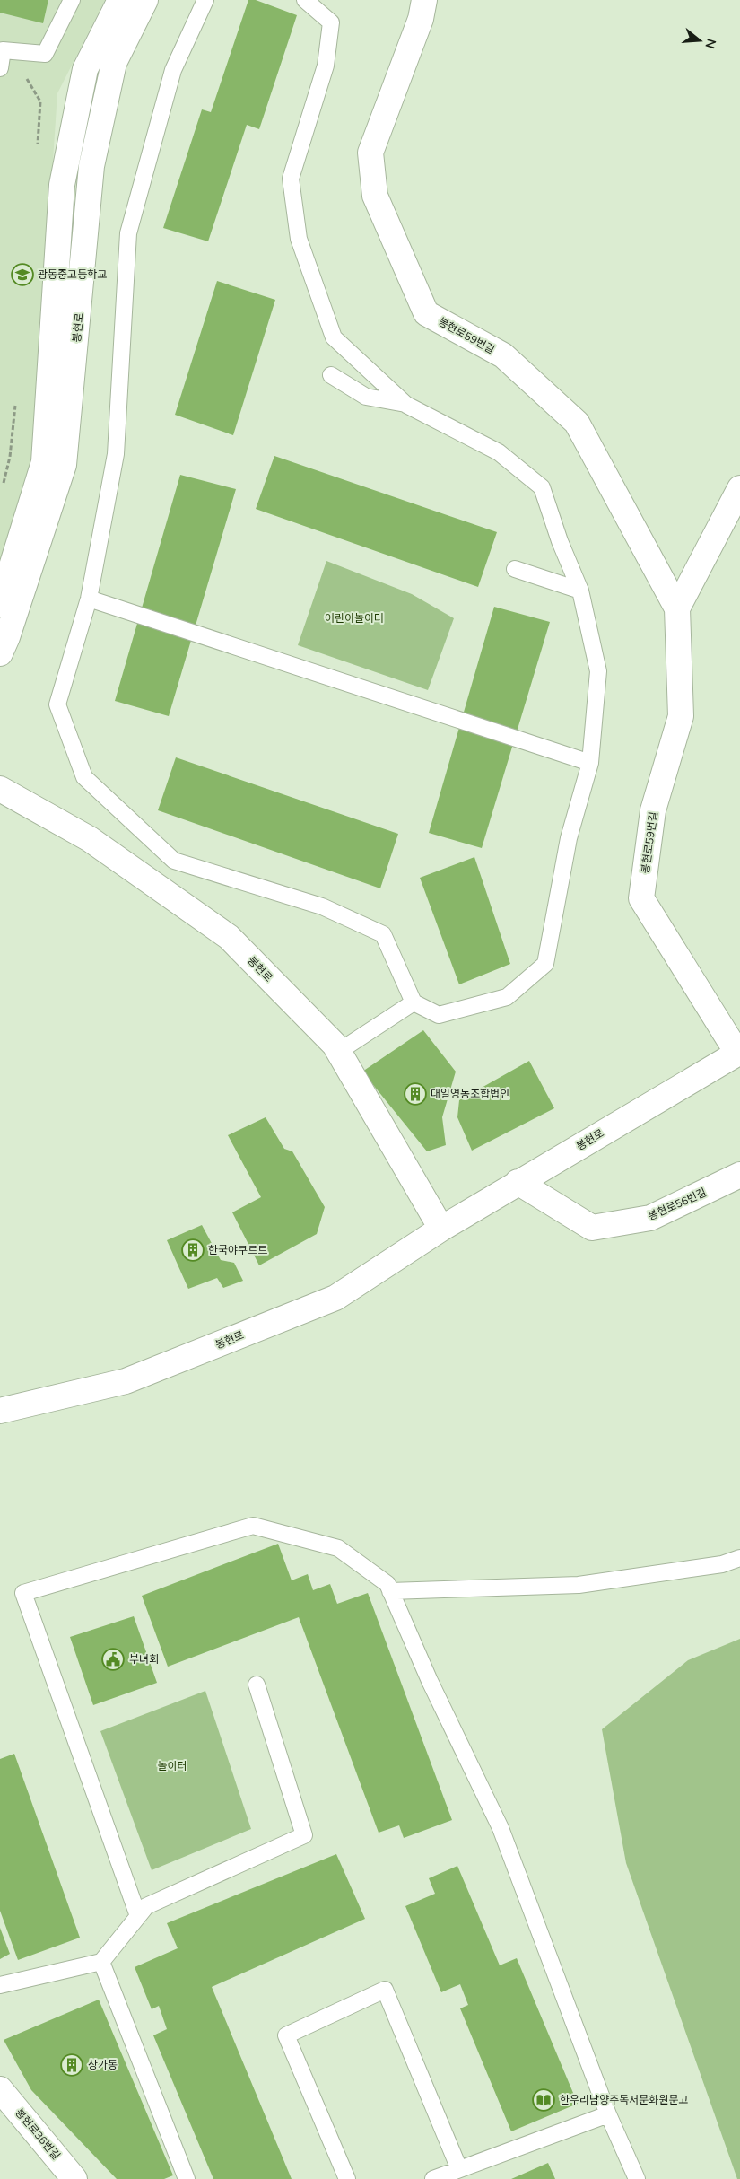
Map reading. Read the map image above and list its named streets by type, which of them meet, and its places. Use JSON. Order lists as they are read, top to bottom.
{
  "streets": {
    "street": [
      "봉현로",
      "봉현로59번길",
      "봉현로56번길",
      "봉현로36번길"
    ]
  },
  "crossings": [
    ["봉현로", "봉현로59번길"],
    ["봉현로", "봉현로56번길"]
  ],
  "parks": ["어린이놀이터", "놀이터"],
  "places": {
    "school or university": ["광동중고등학교"],
    "building": ["대일영농조합법인", "한국야쿠르트", "상가동"],
    "public building": ["부녀회"],
    "library": ["한우리남양주독서문화원문고"]
  },
  "north": "right"
}
